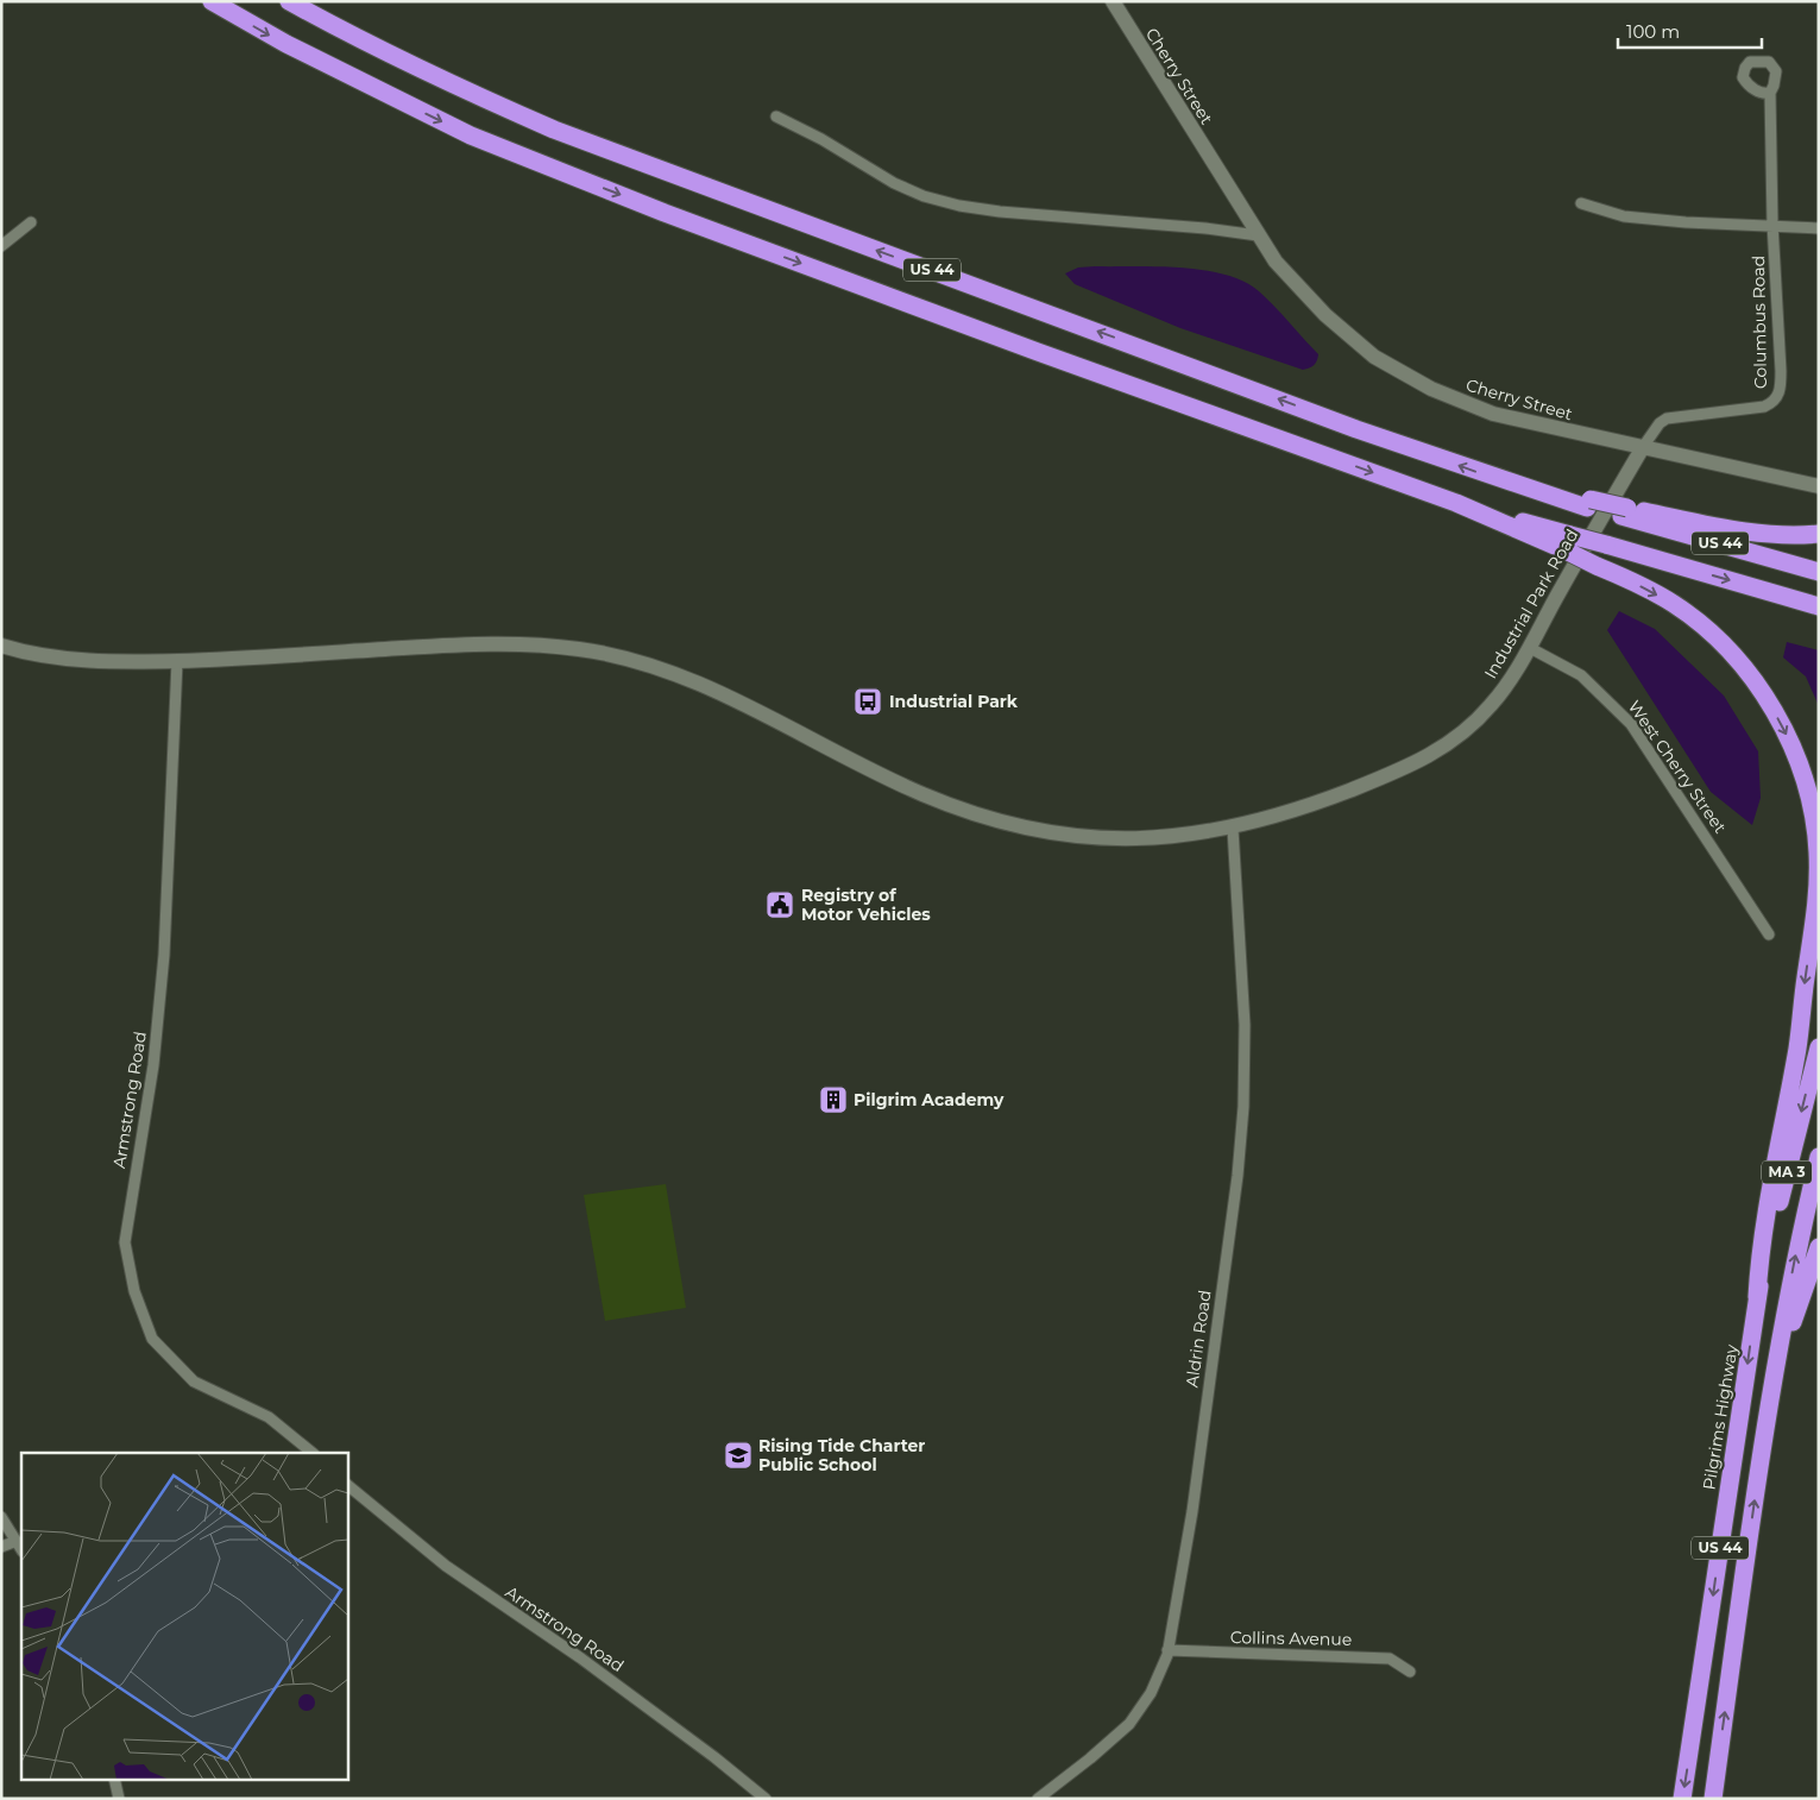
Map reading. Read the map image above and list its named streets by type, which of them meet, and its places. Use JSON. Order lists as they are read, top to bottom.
{
  "streets": {
    "highway": ["US 44", "MA 3", "Pilgrims Highway"],
    "street": [
      "Cherry Street",
      "Columbus Road",
      "Industrial Park Road",
      "West Cherry Street",
      "Armstrong Road",
      "Aldrin Road",
      "Collins Avenue"
    ]
  },
  "crossings": [
    ["Cherry Street", "Columbus Road"],
    ["Cherry Street", "Industrial Park Road"],
    ["US 44", "MA 3"],
    ["US 44", "Pilgrims Highway"],
    ["Columbus Road", "Industrial Park Road"],
    ["Industrial Park Road", "West Cherry Street"],
    ["Industrial Park Road", "Armstrong Road"],
    ["Industrial Park Road", "Aldrin Road"],
    ["Aldrin Road", "Collins Avenue"]
  ],
  "places": {
    "bus stop": ["Industrial Park"],
    "public building": ["Registry of Motor Vehicles"],
    "building": ["Pilgrim Academy"],
    "school or university": ["Rising Tide Charter Public School"]
  },
  "scale_bar": "100 m"
}
